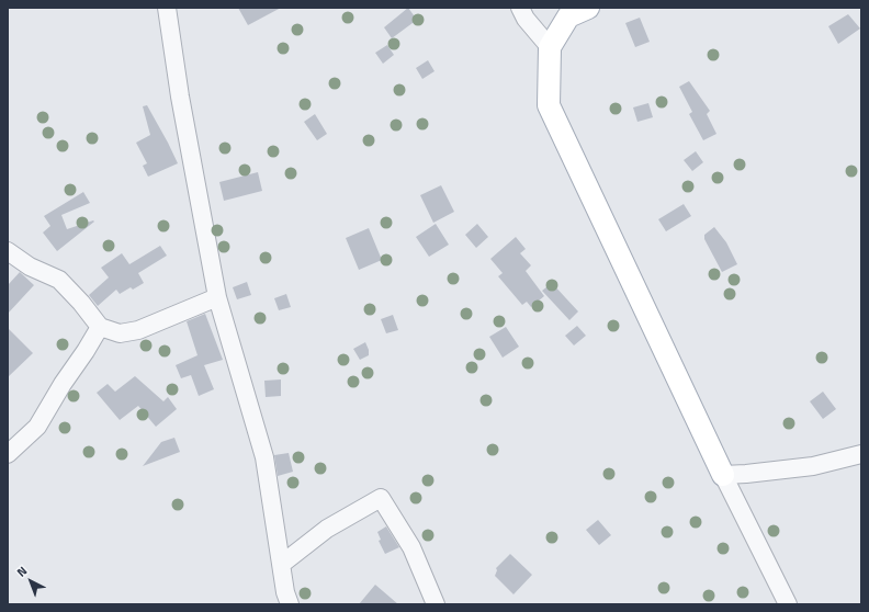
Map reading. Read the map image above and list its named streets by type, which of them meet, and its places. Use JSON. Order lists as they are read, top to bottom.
{
  "north": "top left"
}
